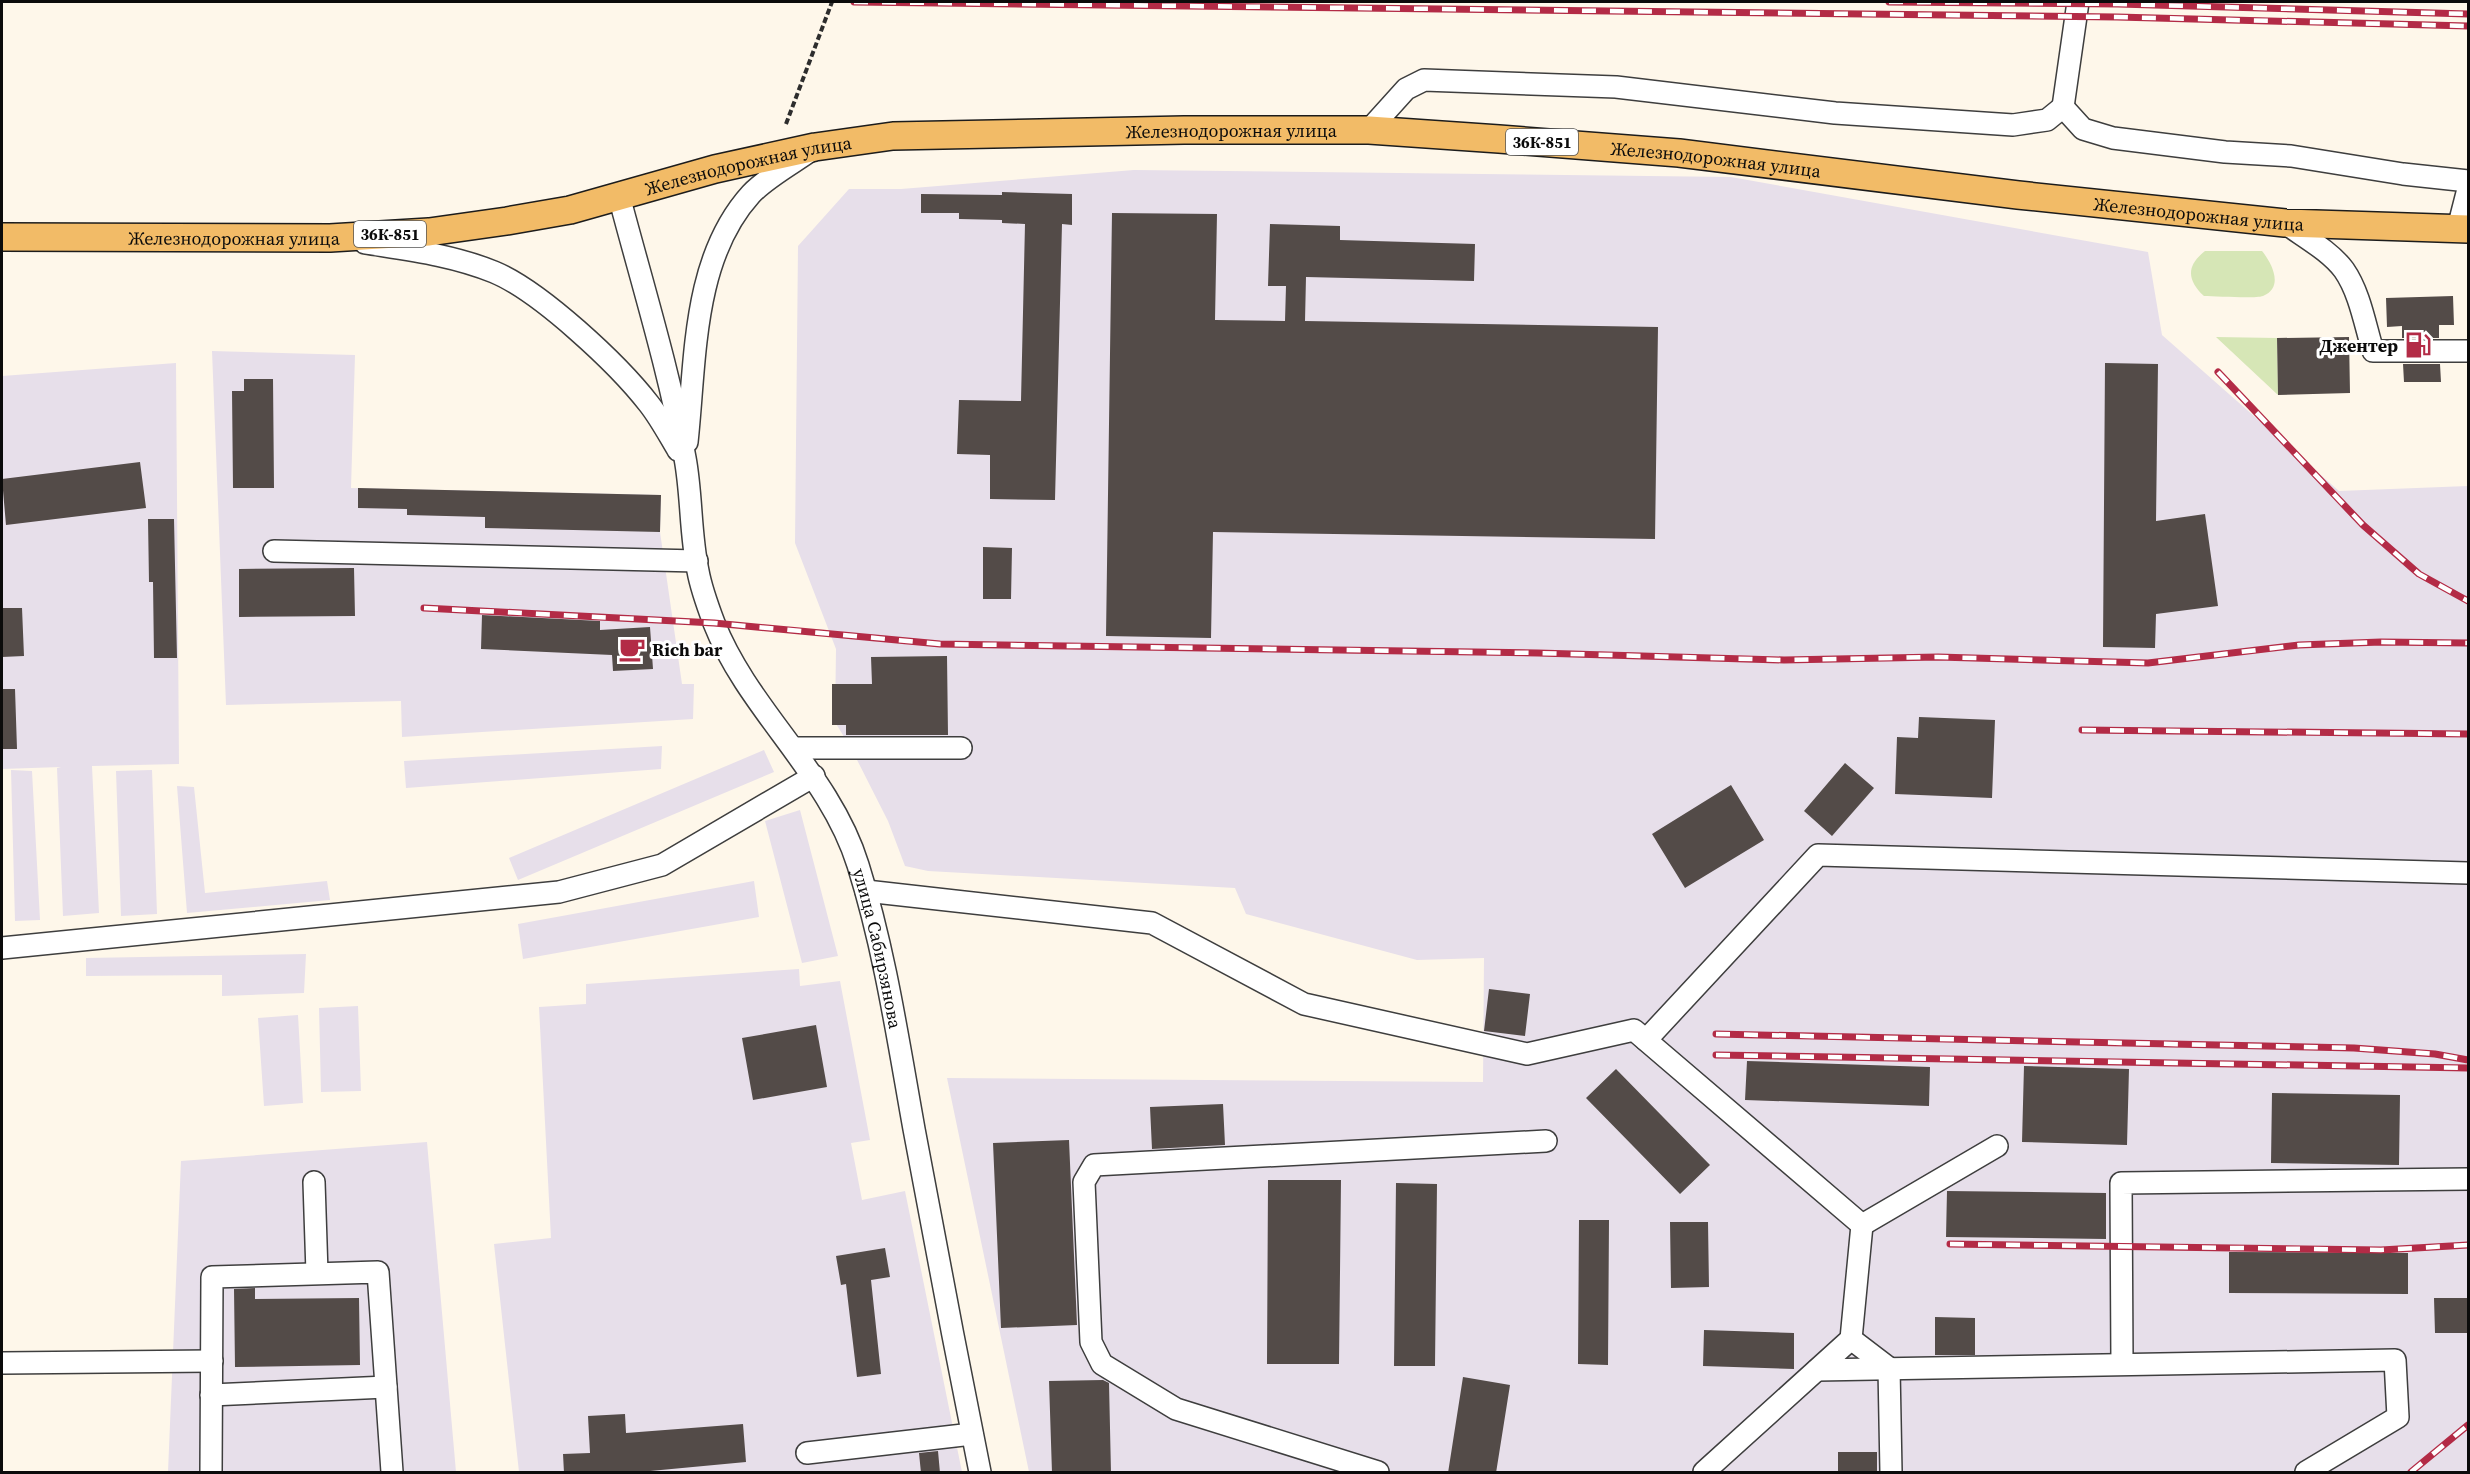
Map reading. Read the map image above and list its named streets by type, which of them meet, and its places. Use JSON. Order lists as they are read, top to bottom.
{
  "streets": {
    "main road": ["Железнодорожная улица", "36К-851"],
    "street": ["улица Сабирзянова"]
  },
  "places": {
    "fuel station": ["Джентер"],
    "cafe": ["Rich bar"]
  }
}
